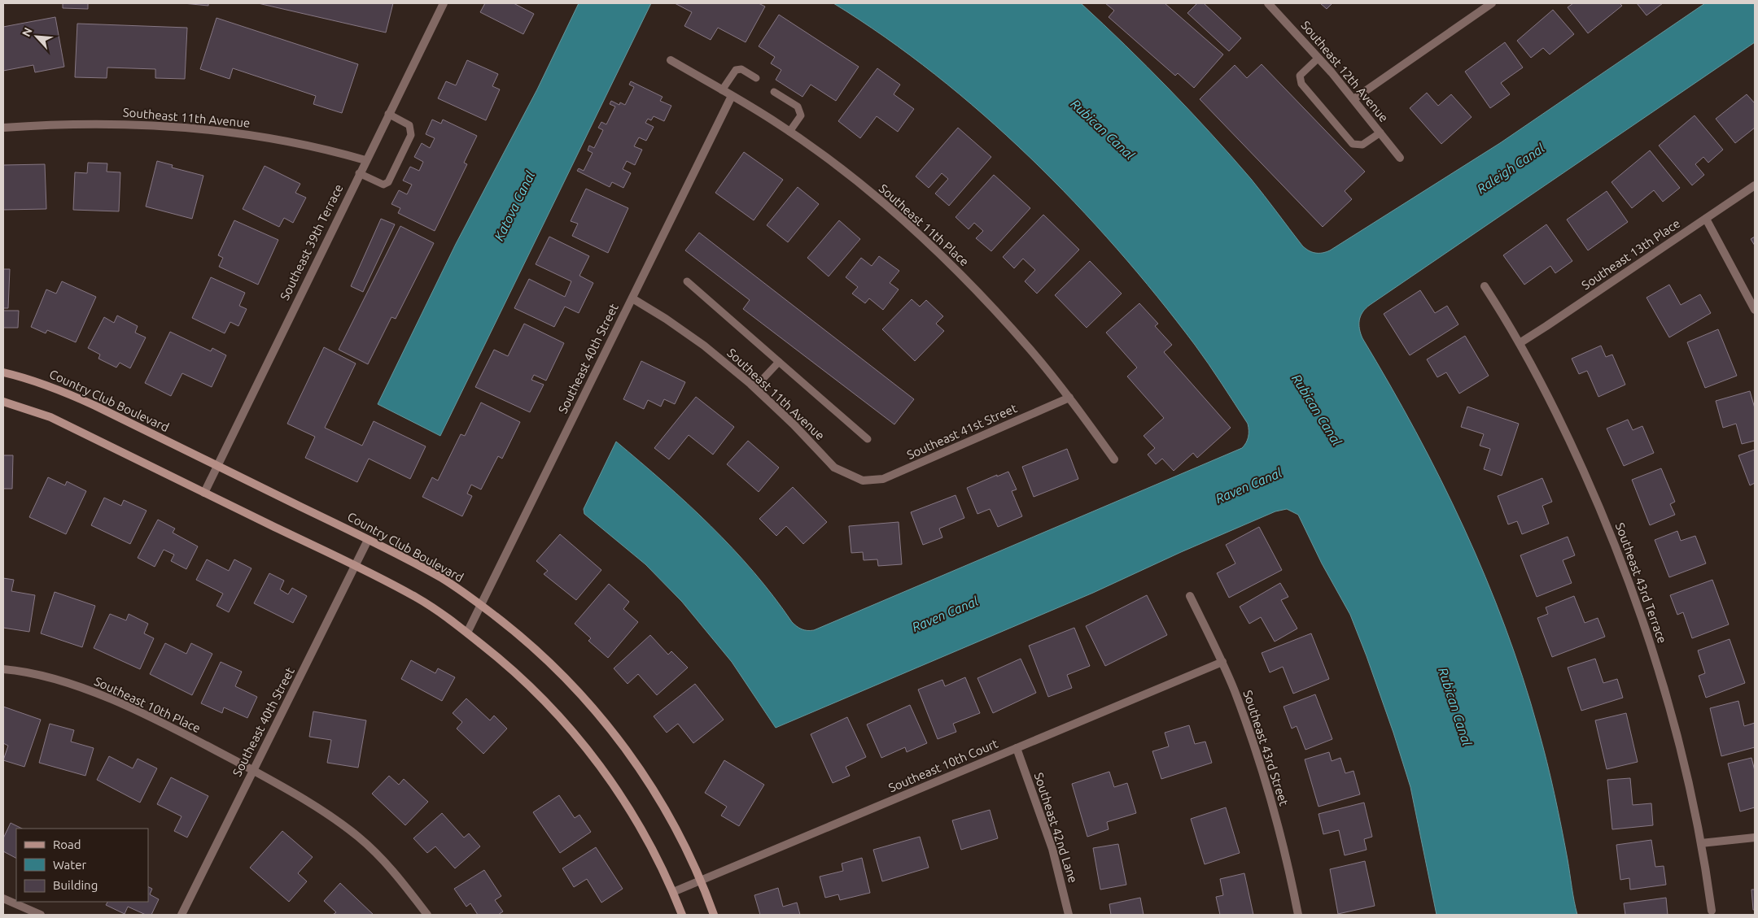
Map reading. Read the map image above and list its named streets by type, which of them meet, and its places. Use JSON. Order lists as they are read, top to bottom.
{
  "streets": {
    "main road": ["Country Club Boulevard"],
    "street": [
      "Southeast 12th Avenue",
      "Southeast 11th Avenue",
      "Southeast 11th Place",
      "Southeast 39th Terrace",
      "Southeast 13th Place",
      "Southeast 40th Street",
      "Southeast 41st Street",
      "Southeast 43rd Terrace",
      "Southeast 10th Place",
      "Southeast 43rd Street",
      "Southeast 10th Court",
      "Southeast 42nd Lane"
    ]
  },
  "crossings": [
    ["Southeast 11th Avenue", "Southeast 39th Terrace"],
    ["Southeast 11th Avenue", "Southeast 40th Street"],
    ["Southeast 11th Avenue", "Southeast 41st Street"],
    ["Southeast 11th Place", "Southeast 40th Street"],
    ["Southeast 11th Place", "Southeast 41st Street"],
    ["Southeast 39th Terrace", "Country Club Boulevard"],
    ["Southeast 13th Place", "Southeast 43rd Terrace"],
    ["Southeast 40th Street", "Country Club Boulevard"],
    ["Southeast 40th Street", "Southeast 10th Place"],
    ["Country Club Boulevard", "Southeast 10th Court"],
    ["Southeast 43rd Street", "Southeast 10th Court"],
    ["Southeast 10th Court", "Southeast 42nd Lane"]
  ],
  "water": [
    "Rubican Canal",
    "Raleigh Canal",
    "Katova Canal",
    "Raven Canal"
  ],
  "legend": ["Road", "Water", "Building"],
  "north": "top left"
}
